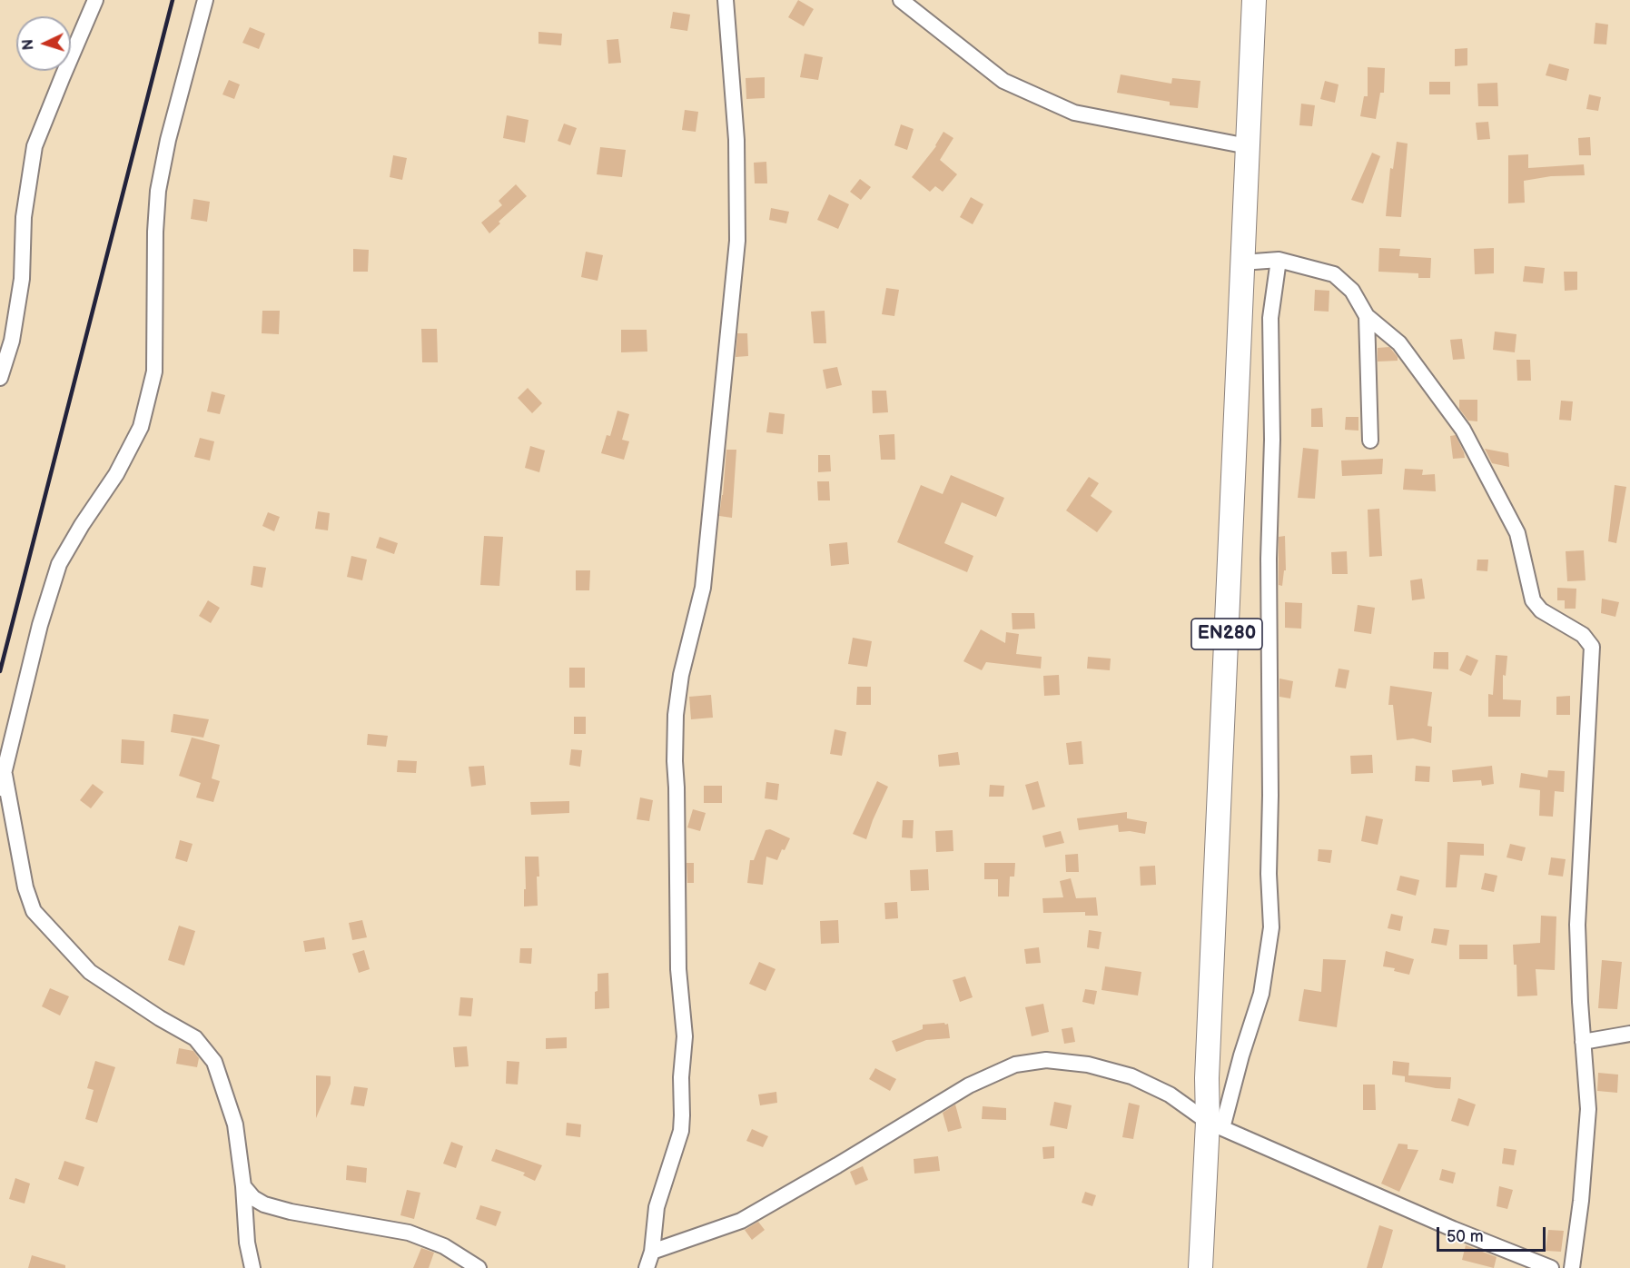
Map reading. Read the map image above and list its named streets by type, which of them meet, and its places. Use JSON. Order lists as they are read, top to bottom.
{
  "streets": {
    "main road": ["EN280"]
  },
  "scale_bar": "50 m",
  "north": "left"
}
